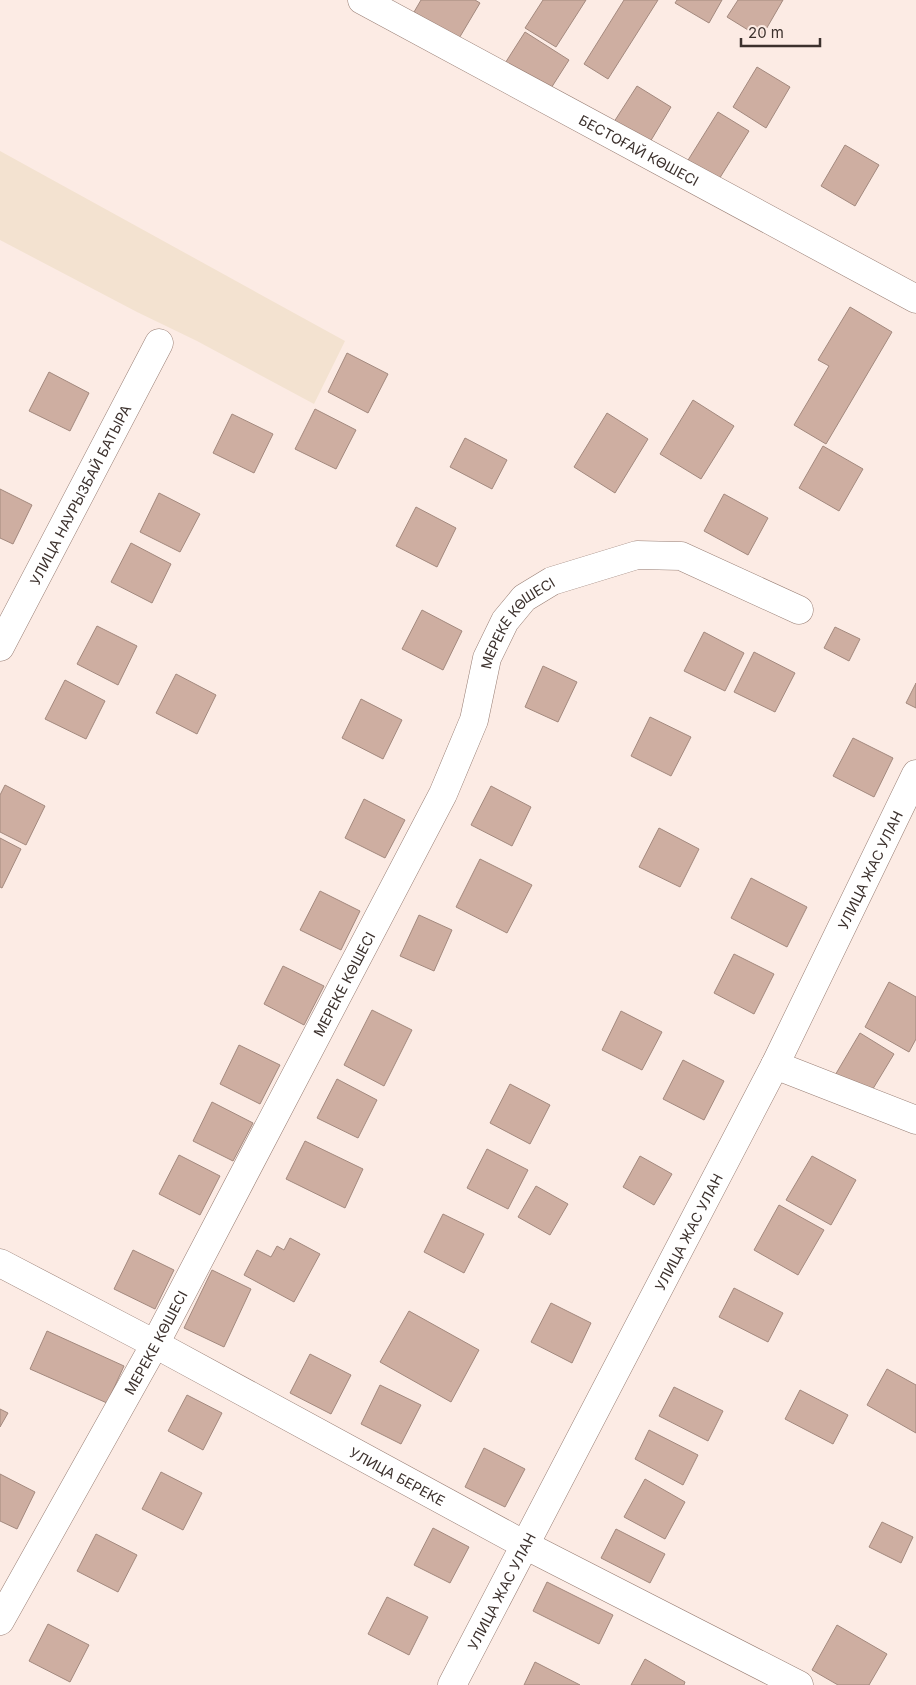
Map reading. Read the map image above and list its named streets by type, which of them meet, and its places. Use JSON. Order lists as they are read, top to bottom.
{
  "streets": {
    "street": [
      "БЕСТОҒАЙ КӨШЕСІ",
      "УЛИЦА НАУРЫЗБАЙ БАТЫРА",
      "МЕРЕКЕ КӨШЕСІ",
      "УЛИЦА ЖАС УЛАН",
      "УЛИЦА БЕРЕКЕ"
    ]
  },
  "crossings": [
    ["МЕРЕКЕ КӨШЕСІ", "УЛИЦА БЕРЕКЕ"],
    ["УЛИЦА ЖАС УЛАН", "УЛИЦА БЕРЕКЕ"]
  ],
  "scale_bar": "20 m"
}
